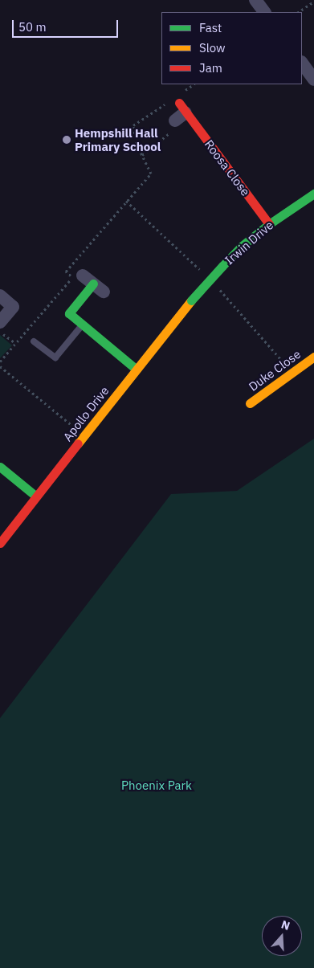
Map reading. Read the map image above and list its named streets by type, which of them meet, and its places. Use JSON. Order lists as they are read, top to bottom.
{
  "streets": {
    "street": [
      "Roosa Close",
      "Irwin Drive",
      "Duke Close",
      "Apollo Drive"
    ]
  },
  "crossings": [
    ["Roosa Close", "Irwin Drive"],
    ["Irwin Drive", "Apollo Drive"]
  ],
  "parks": ["Phoenix Park"],
  "places": ["Hempshill Hall Primary School"],
  "legend": ["Fast", "Slow", "Jam"],
  "scale_bar": "50 m",
  "north": "top"
}
